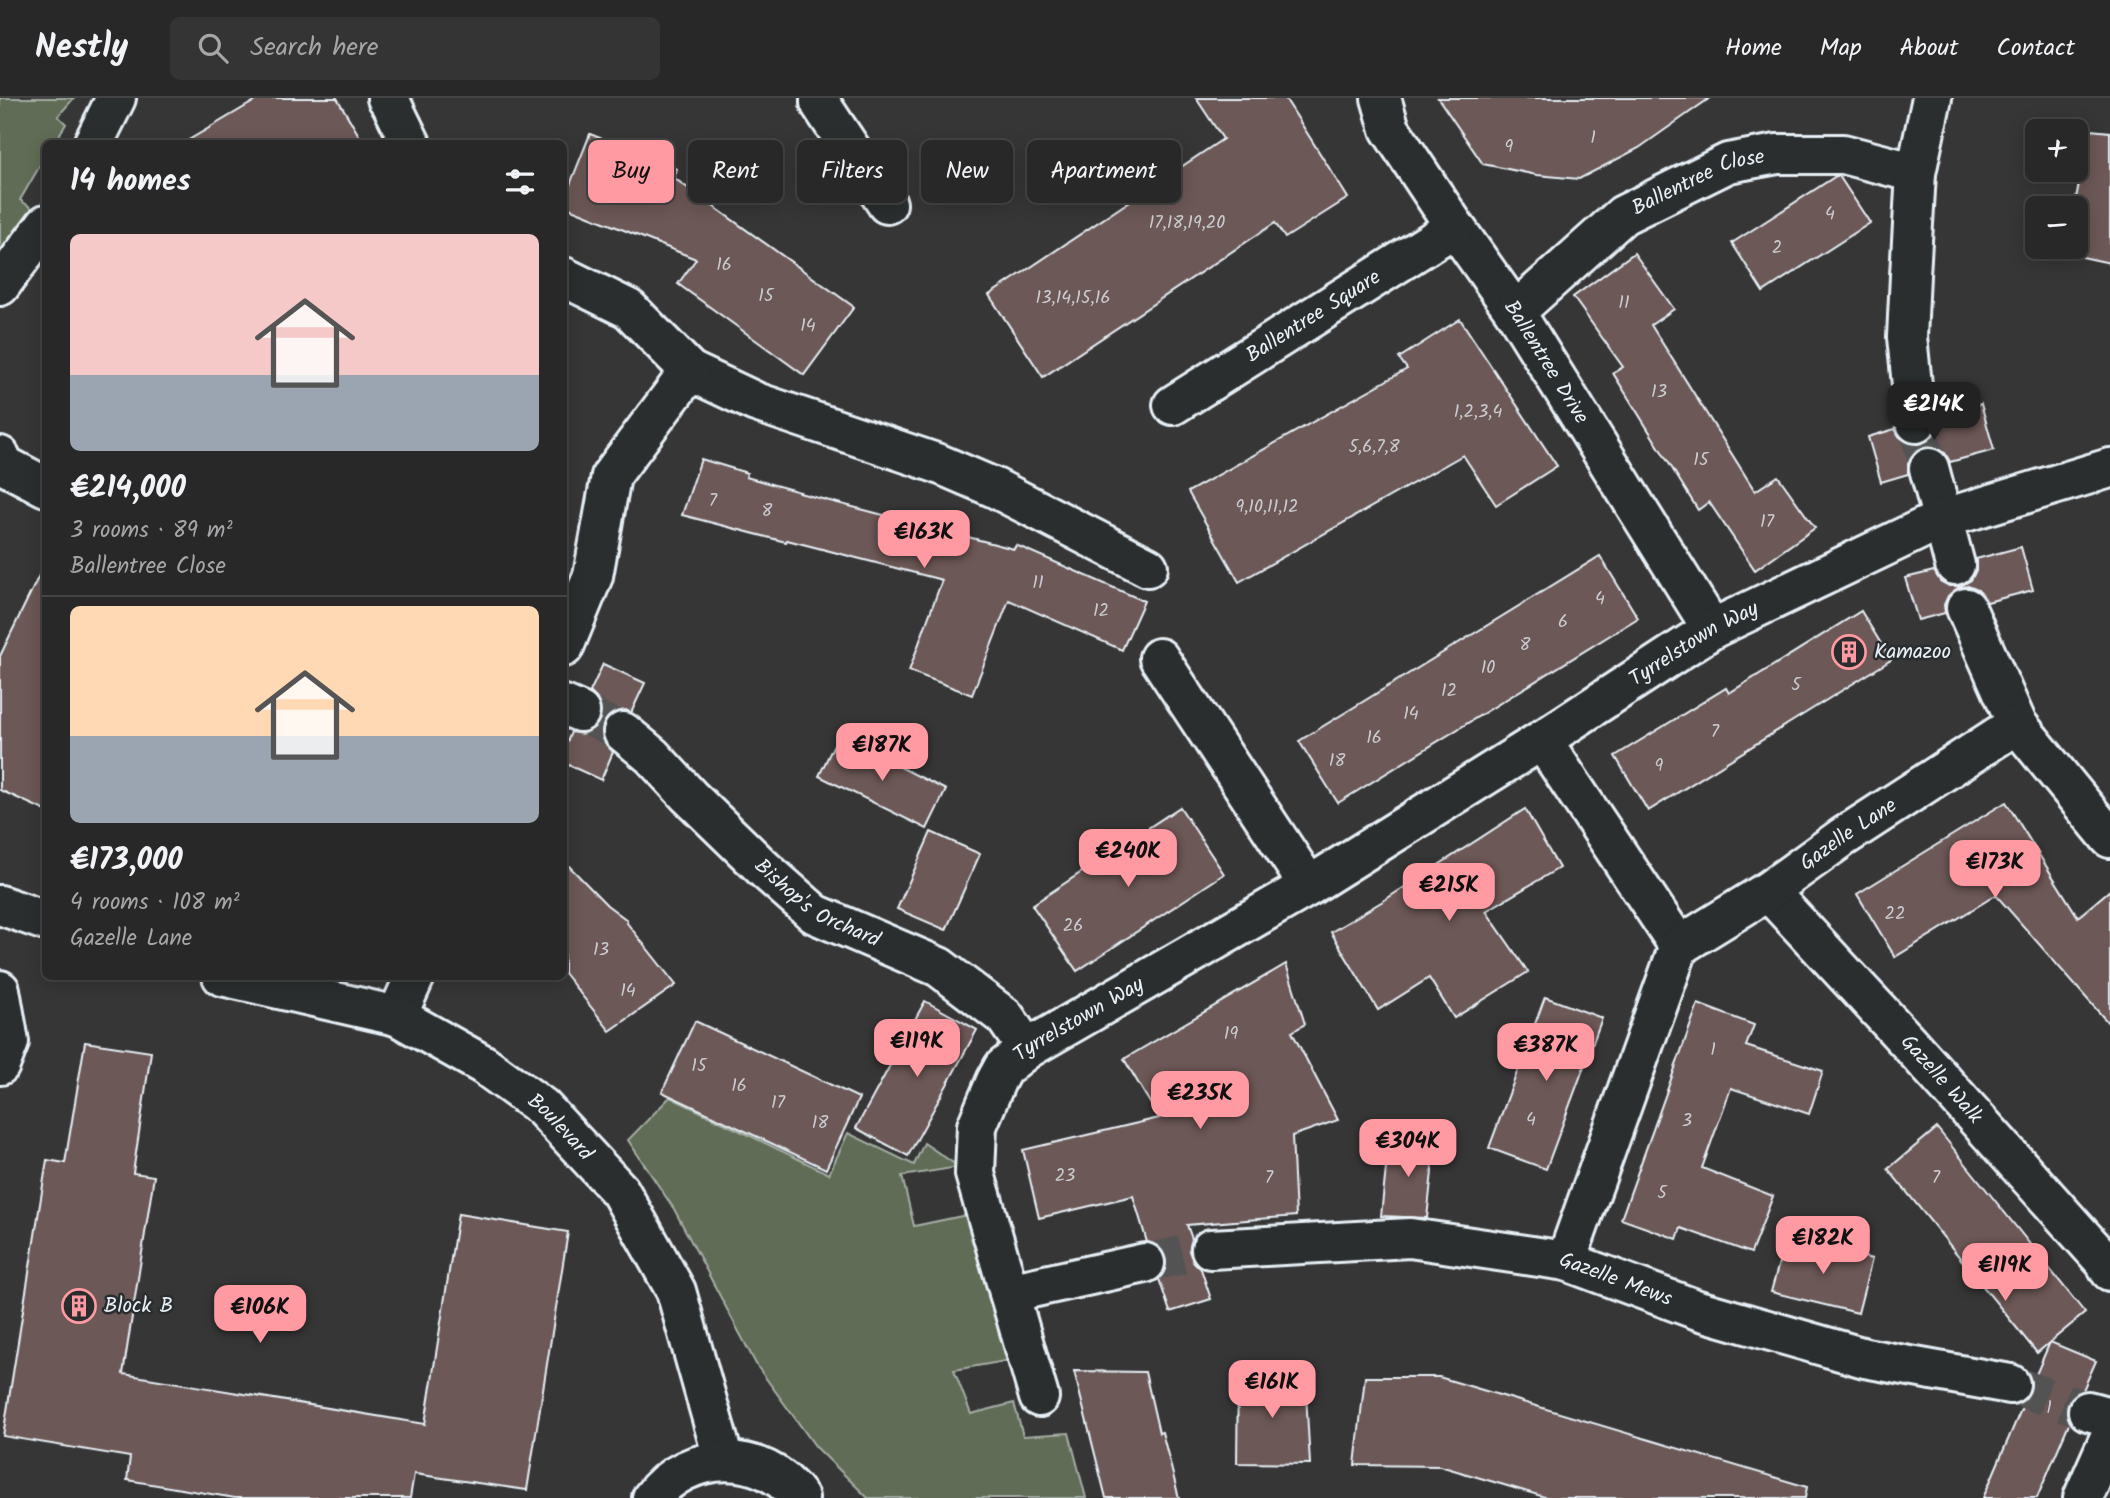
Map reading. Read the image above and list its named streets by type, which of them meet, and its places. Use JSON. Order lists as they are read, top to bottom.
{
  "streets": {
    "street": [
      "Ballentree Close",
      "Ballentree Square",
      "Ballentree Drive",
      "Tyrrelstown Way",
      "Gazelle Lane",
      "Bishop's Orchard",
      "Gazelle Walk",
      "Boulevard",
      "Gazelle Mews"
    ]
  },
  "crossings": [
    ["Ballentree Close", "Ballentree Drive"],
    ["Ballentree Square", "Ballentree Drive"],
    ["Ballentree Drive", "Tyrrelstown Way"],
    ["Tyrrelstown Way", "Bishop's Orchard"],
    ["Gazelle Lane", "Gazelle Walk"]
  ],
  "places": {
    "building": ["Kamazoo", "Block B"]
  },
  "house_numbers": [
    "1",
    "9",
    "4",
    "17,18,19,20",
    "2",
    "16",
    "15",
    "13,14,15,16",
    "11",
    "14",
    "13",
    "1,2,3,4",
    "5,6,7,8",
    "15",
    "7",
    "9,10,11,12",
    "8",
    "17",
    "11",
    "4",
    "12",
    "6",
    "8",
    "10",
    "5",
    "12",
    "14",
    "7",
    "16",
    "18",
    "9",
    "22",
    "26",
    "13",
    "14",
    "19",
    "1",
    "15",
    "16",
    "17",
    "4",
    "3",
    "18",
    "23",
    "7",
    "7",
    "5",
    "1"
  ],
  "page": {
    "header": "Nestly",
    "search": "Search here",
    "nav": [
      "Home",
      "Map",
      "About",
      "Contact"
    ],
    "map_buttons": ["+", "−"],
    "chip": [
      "Buy",
      "Rent",
      "Filters",
      "New",
      "Apartment"
    ],
    "heading": "14 homes",
    "list": [
      {
        "name": "€214,000",
        "note": "3 rooms · 89 m² · Ballentree Close"
      },
      {
        "name": "€173,000",
        "note": "4 rooms · 108 m² · Gazelle Lane"
      }
    ],
    "price": [
      "€214K",
      "€163K",
      "€187K",
      "€240K",
      "€173K",
      "€215K",
      "€119K",
      "€387K",
      "€235K",
      "€304K",
      "€182K",
      "€119K",
      "€106K",
      "€161K"
    ]
  }
}
